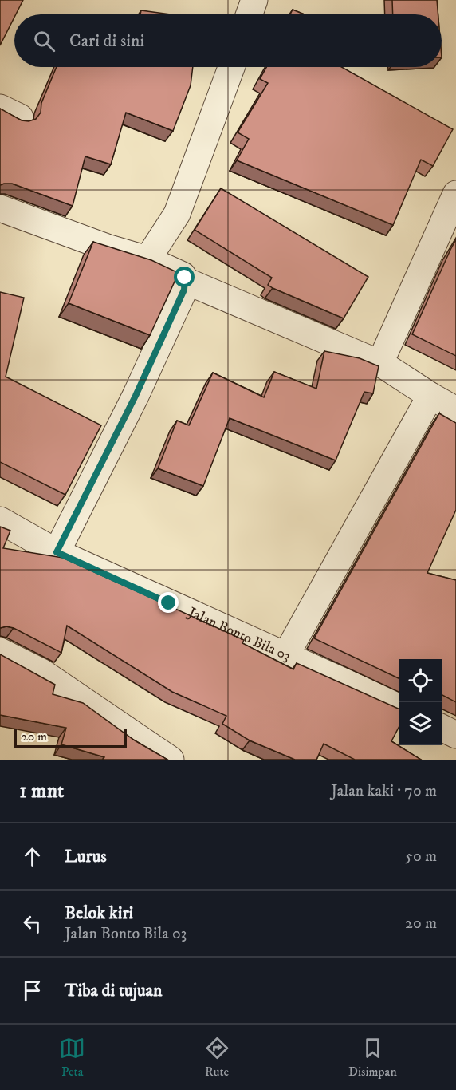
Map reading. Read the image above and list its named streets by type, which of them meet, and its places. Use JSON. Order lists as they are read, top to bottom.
{
  "streets": {
    "street": ["Jalan Bonto Bila 03"]
  },
  "scale_bar": "20 m",
  "page": {
    "search": "Cari di sini",
    "scale": "20 m",
    "heading": ["1 mnt", "Jalan kaki · 70 m"],
    "list": [
      ["Lurus", "50 m"],
      ["Belok kiri", "Jalan Bonto Bila 03", "20 m"],
      "Tiba di tujuan"
    ],
    "nav": ["Peta", "Rute", "Disimpan"]
  }
}
